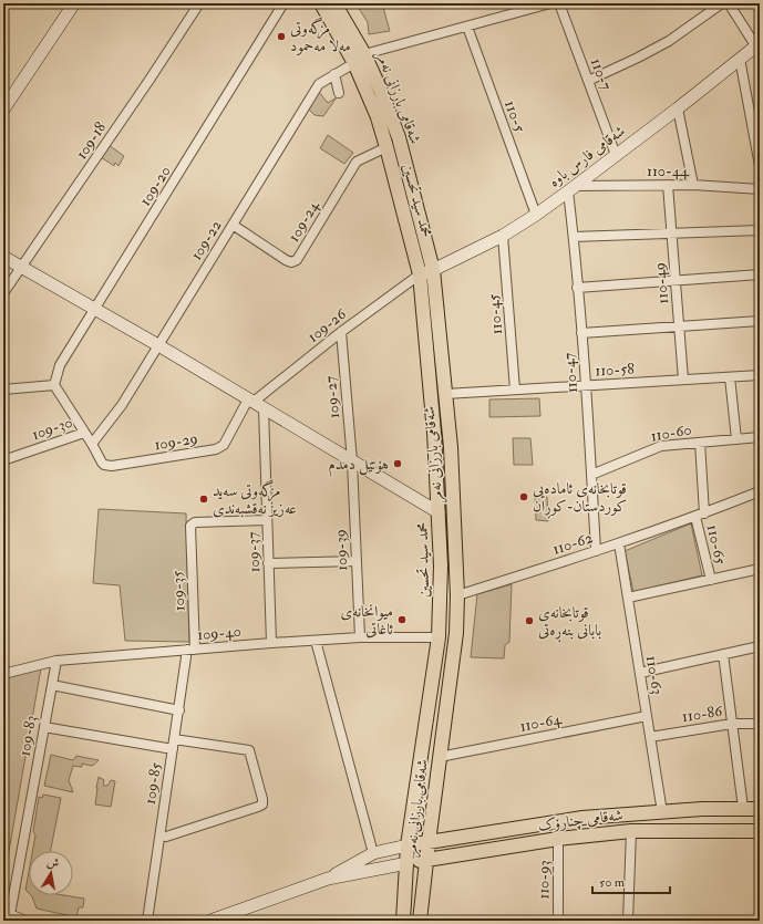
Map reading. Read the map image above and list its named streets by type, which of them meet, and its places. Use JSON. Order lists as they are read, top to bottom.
{
  "streets": {
    "main road": ["شەقامی بارزانی نەمر", "محمد سید تحسین", "شەقامی چنارۆک"],
    "street": [
      "110-7",
      "110-5",
      "109-18",
      "شەقامی فارس باوە",
      "110-44",
      "109-20",
      "109-24",
      "109-22",
      "110-49",
      "110-45",
      "109-26",
      "110-58",
      "110-47",
      "109-27",
      "109-30",
      "110-60",
      "109-29",
      "110-62",
      "110-65",
      "109-39",
      "109-37",
      "109-35",
      "109-40",
      "110-63",
      "110-86",
      "110-64",
      "109-83",
      "109-85",
      "110-93"
    ]
  },
  "crossings": [
    ["110-7", "شەقامی فارس باوە"],
    ["شەقامی بارزانی نەمر", "شەقامی فارس باوە"],
    ["شەقامی بارزانی نەمر", "محمد سید تحسین"],
    ["شەقامی بارزانی نەمر", "109-22"],
    ["شەقامی بارزانی نەمر", "110-58"],
    ["شەقامی بارزانی نەمر", "110-62"],
    ["شەقامی بارزانی نەمر", "110-64"],
    ["شەقامی بارزانی نەمر", "شەقامی چنارۆک"],
    ["110-5", "شەقامی فارس باوە"],
    ["110-5", "109-22"],
    ["شەقامی فارس باوە", "110-44"],
    ["شەقامی فارس باوە", "محمد سید تحسین"],
    ["شەقامی فارس باوە", "110-45"],
    ["شەقامی فارس باوە", "109-26"],
    ["شەقامی فارس باوە", "110-47"],
    ["110-44", "110-49"],
    ["110-44", "110-47"],
    ["109-20", "109-29"],
    ["محمد سید تحسین", "109-24"],
    ["محمد سید تحسین", "109-22"],
    ["محمد سید تحسین", "109-26"],
    ["محمد سید تحسین", "109-40"],
    ["محمد سید تحسین", "شەقامی چنارۆک"],
    ["109-24", "109-22"],
    ["109-22", "109-29"],
    ["110-49", "110-58"],
    ["110-45", "110-58"],
    ["109-26", "109-27"],
    ["109-26", "109-29"],
    ["109-26", "109-37"],
    ["110-58", "110-47"],
    ["110-47", "110-60"],
    ["110-47", "110-62"],
    ["109-27", "109-39"],
    ["109-30", "109-29"],
    ["110-60", "110-65"],
    ["109-29", "109-37"],
    ["110-62", "110-65"],
    ["110-62", "110-63"],
    ["109-39", "109-40"],
    ["109-37", "109-35"],
    ["109-37", "109-40"],
    ["109-35", "109-40"],
    ["109-35", "109-85"],
    ["109-40", "109-83"],
    ["109-40", "109-85"],
    ["110-63", "110-86"],
    ["110-63", "110-64"],
    ["110-63", "شەقامی چنارۆک"],
    ["شەقامی چنارۆک", "110-93"]
  ],
  "places": [
    "مزگەوتی مەلا مەحمود",
    "هۆتێل دمدم",
    "قوتابخانەی ئامادەیی کوردستان-کوڕان",
    "مزگەوتی سەید عەزیز نەقشبەندی",
    "میوانخانەی ئاغاتی",
    "قوتابخانەی بابانی بنەڕەتی"
  ],
  "scale_bar": "50 m",
  "north": "top"
}
